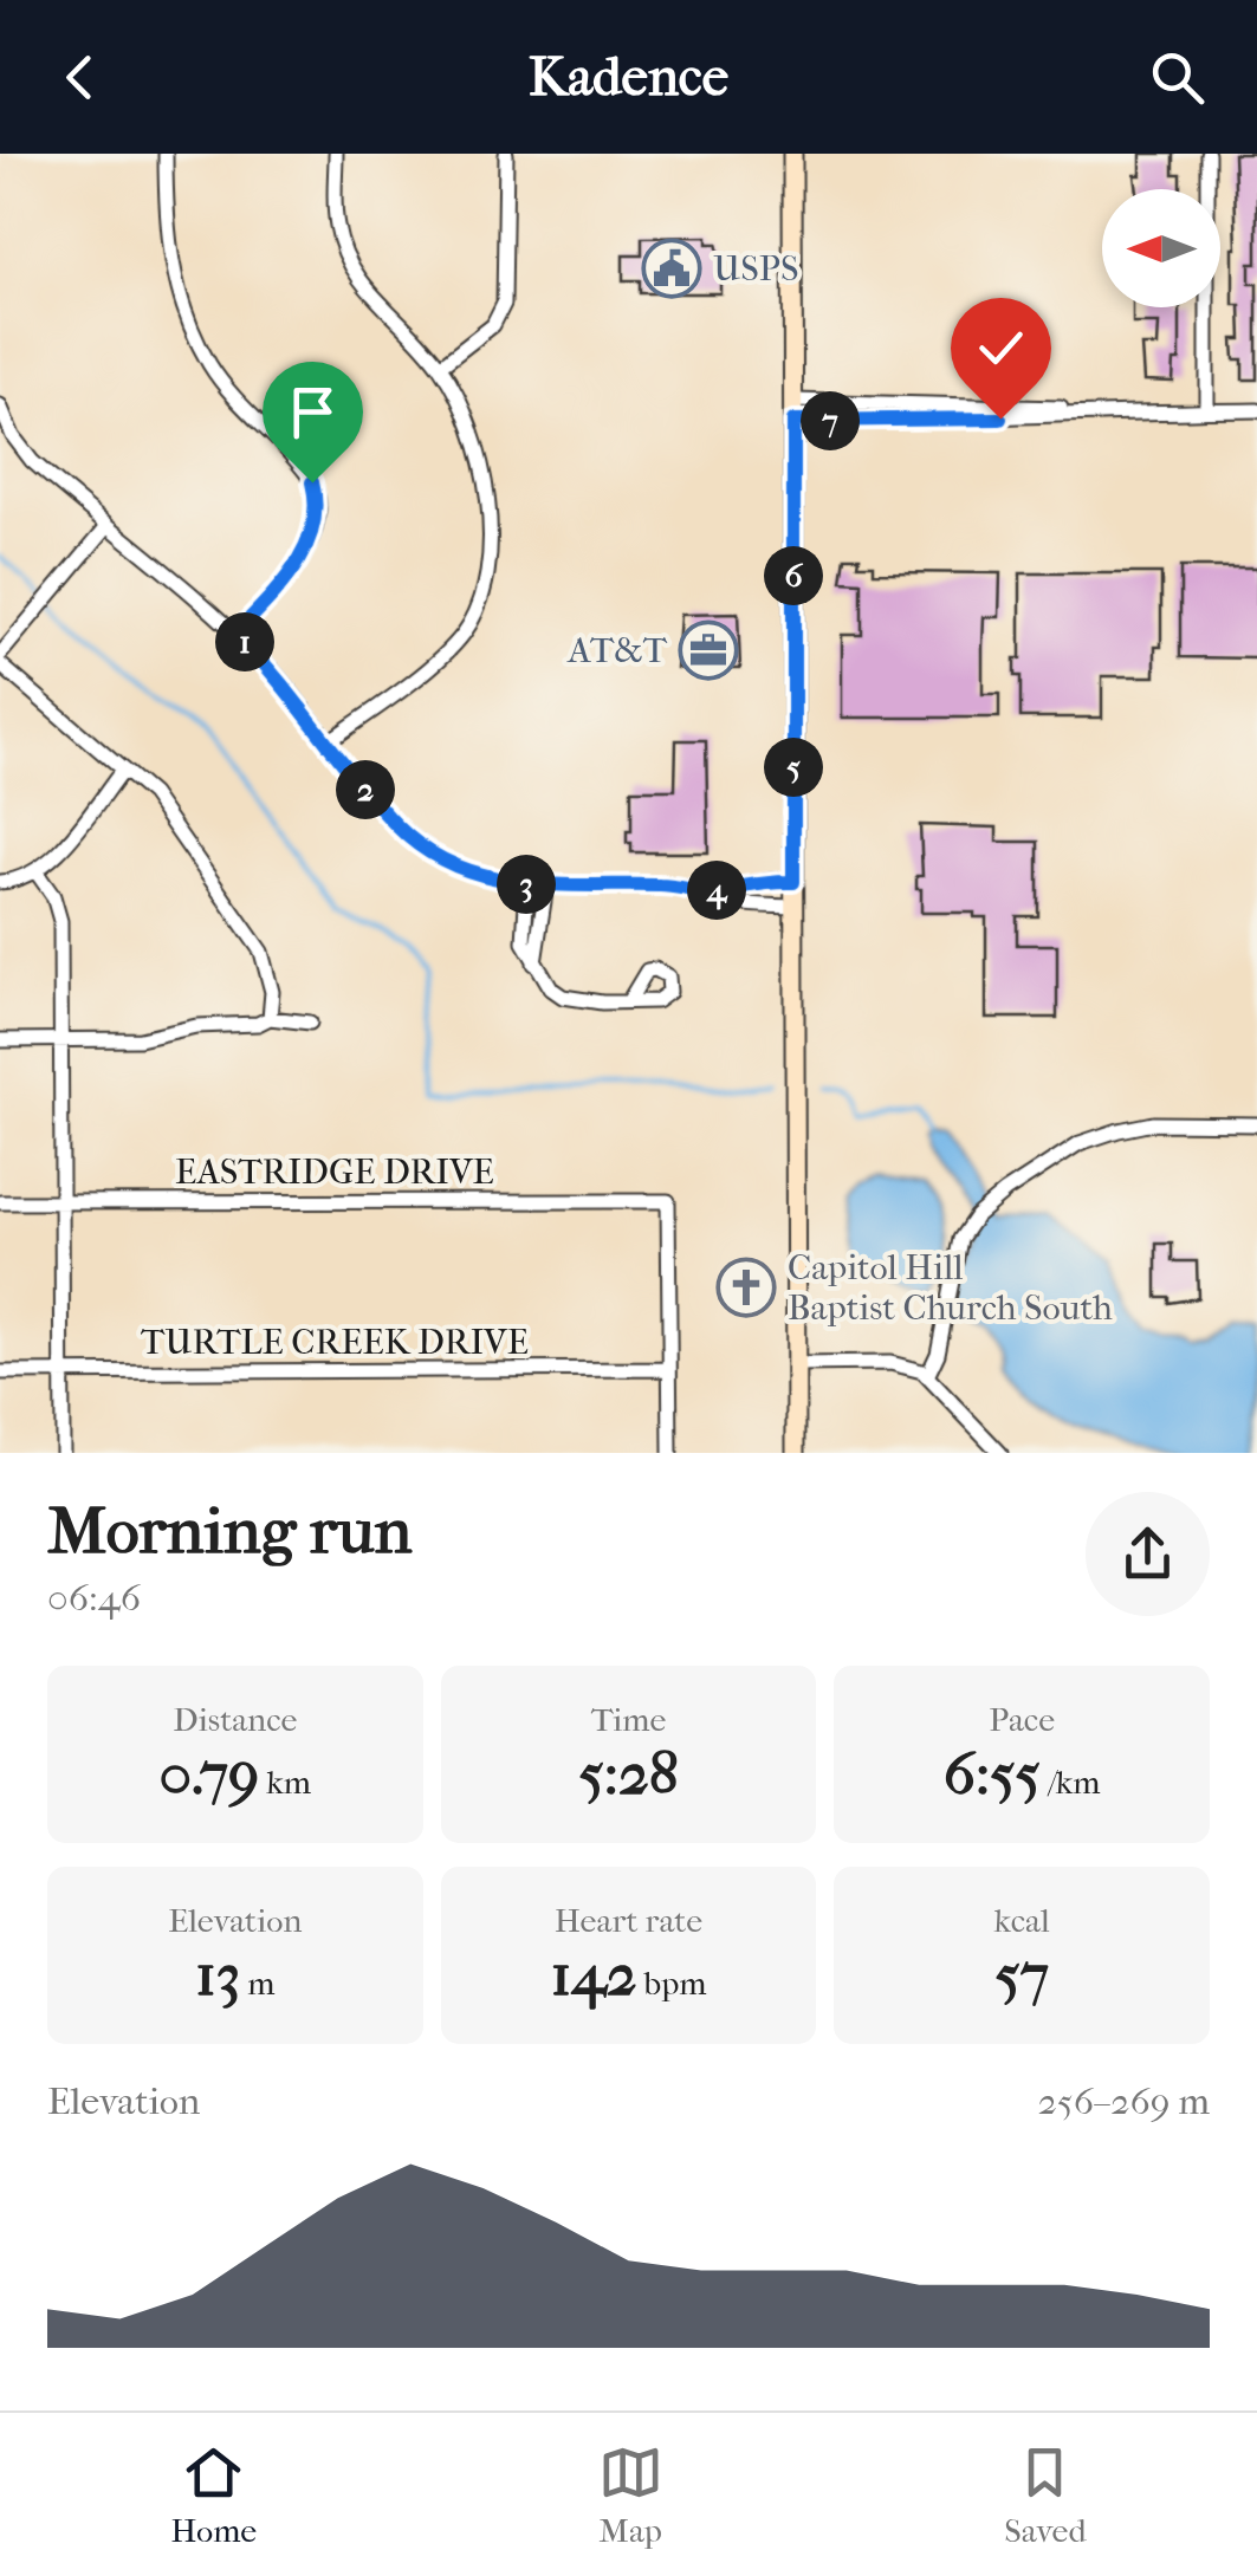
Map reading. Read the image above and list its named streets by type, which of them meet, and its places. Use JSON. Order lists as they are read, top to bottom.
{
  "streets": {
    "street": ["EASTRIDGE DRIVE", "TURTLE CREEK DRIVE"]
  },
  "crossings": [
    ["EASTRIDGE DRIVE", "TURTLE CREEK DRIVE"]
  ],
  "places": {
    "public building": ["USPS"],
    "office": ["AT&T"],
    "church": ["Capitol Hill Baptist Church South"]
  },
  "north": "left",
  "page": {
    "header": "Kadence",
    "pins": [
      "7",
      "6",
      "1",
      "5",
      "2",
      "3",
      "4"
    ],
    "heading": ["Morning run", "06:46"],
    "stats": [
      ["Distance", "0.79 km"],
      ["Time", "5:28"],
      ["Pace", "6:55 /km"],
      ["Elevation", "13 m"],
      ["Heart rate", "142 bpm"],
      ["kcal", "57"]
    ],
    "chart": ["Elevation", "256–269 m"],
    "tabs": ["Home", "Map", "Saved"]
  }
}
